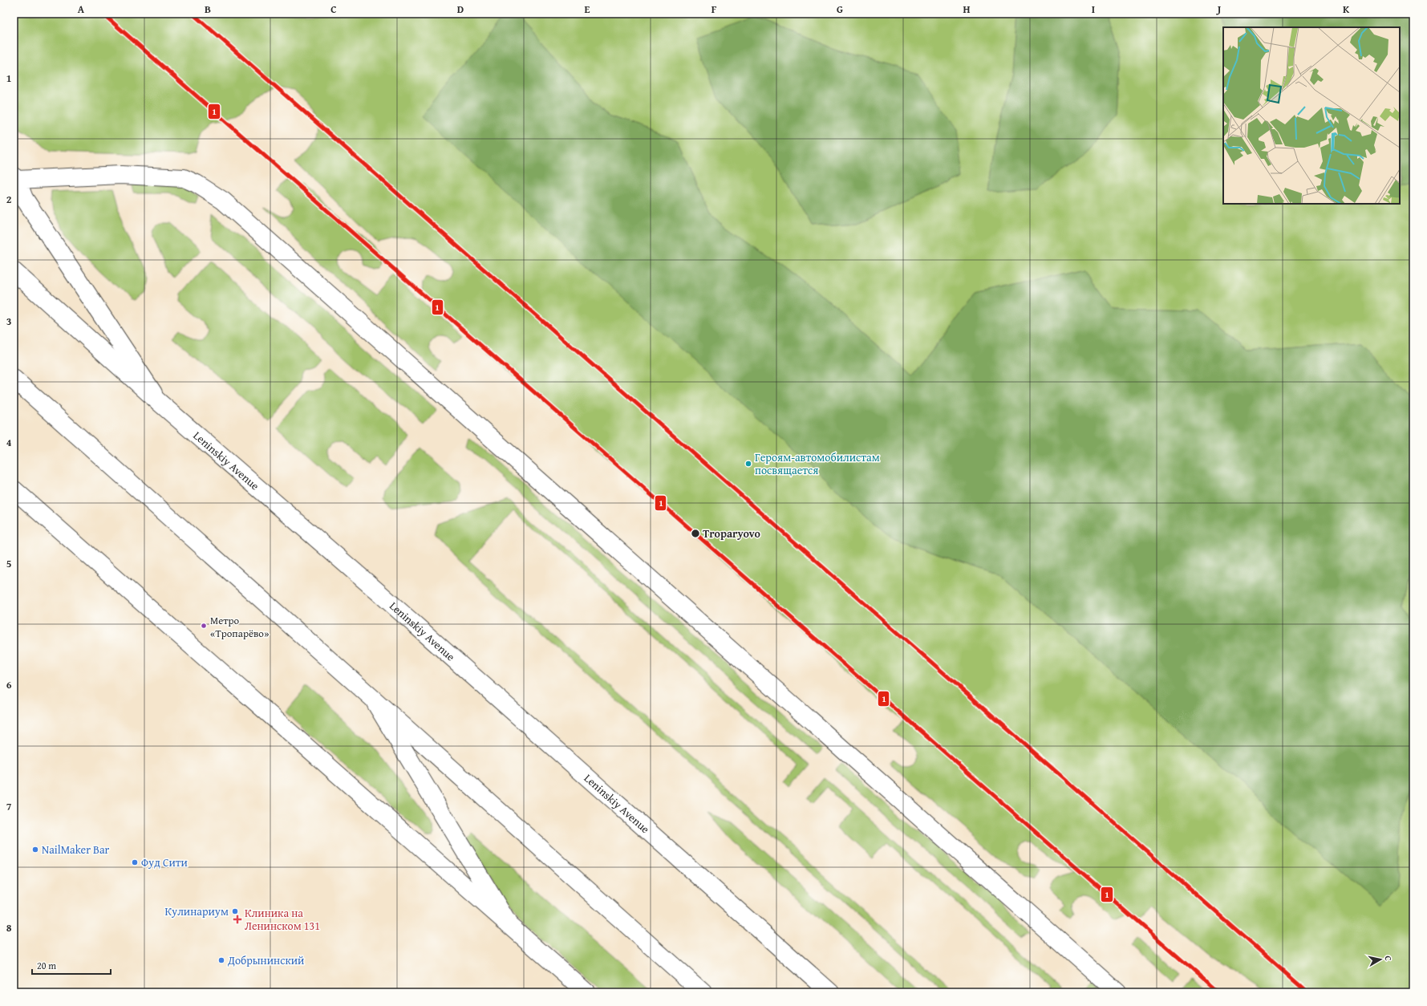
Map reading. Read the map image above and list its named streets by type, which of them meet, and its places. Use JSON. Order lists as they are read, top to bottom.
{
  "streets": {
    "main road": ["Leninskiy Avenue"]
  },
  "places": {
    "other": [
      "Героям-автомобилистам посвящается",
      "Troparyovo",
      "Метро «Тропарёво»",
      "NailMaker Bar",
      "Фуд Сити",
      "Кулинариум",
      "Добрынинский"
    ],
    "health": ["Клиника на Ленинском 131"]
  },
  "lines": ["transit line 1"],
  "scale_bar": "20 m",
  "north": "right",
  "grid": {
    "columns": [
      "A",
      "B",
      "C",
      "D",
      "E",
      "F",
      "G",
      "H",
      "I",
      "J",
      "K"
    ],
    "rows": [
      "1",
      "2",
      "3",
      "4",
      "5",
      "6",
      "7",
      "8"
    ]
  }
}
